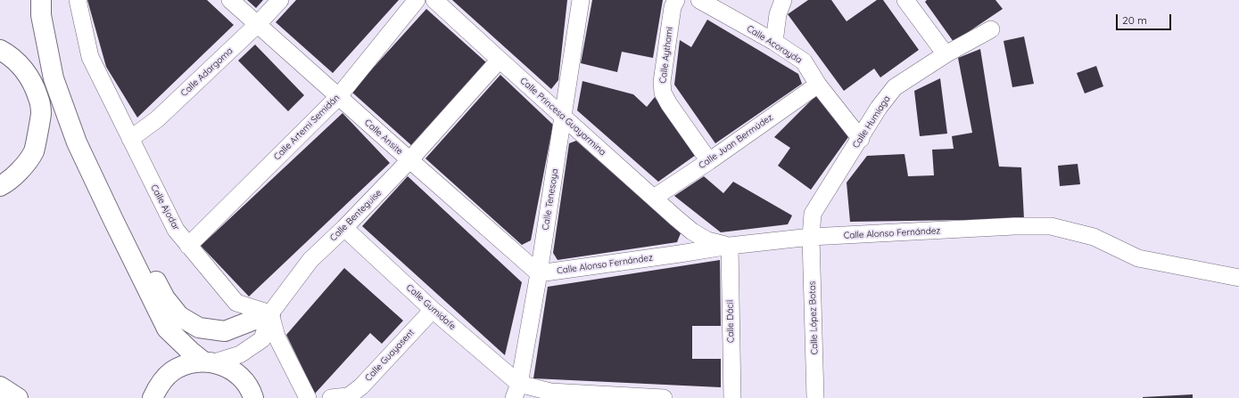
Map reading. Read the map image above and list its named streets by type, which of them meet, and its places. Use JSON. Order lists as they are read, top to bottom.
{
  "streets": {
    "street": [
      "Calle Acorayda",
      "Calle Aythami",
      "Calle Adargoma",
      "Calle Princesa Guayarmina",
      "Calle Humiaga",
      "Calle Artemi Semidán",
      "Calle Ansite",
      "Calle Juan Bermúdez",
      "Calle Tenesoya",
      "Calle Ajodar",
      "Calle Benteguise",
      "Calle Alonso Fernández",
      "Calle Gumidafe",
      "Calle López Botas",
      "Calle Dácil",
      "Calle Guayasent"
    ]
  },
  "crossings": [
    ["Calle Acorayda", "Calle Humiaga"],
    ["Calle Acorayda", "Calle Juan Bermúdez"],
    ["Calle Aythami", "Calle Juan Bermúdez"],
    ["Calle Adargoma", "Calle Ansite"],
    ["Calle Adargoma", "Calle Ajodar"],
    ["Calle Princesa Guayarmina", "Calle Juan Bermúdez"],
    ["Calle Princesa Guayarmina", "Calle Tenesoya"],
    ["Calle Princesa Guayarmina", "Calle Benteguise"],
    ["Calle Princesa Guayarmina", "Calle Alonso Fernández"],
    ["Calle Princesa Guayarmina", "Calle Dácil"],
    ["Calle Humiaga", "Calle Alonso Fernández"],
    ["Calle Humiaga", "Calle López Botas"],
    ["Calle Artemi Semidán", "Calle Ansite"],
    ["Calle Artemi Semidán", "Calle Ajodar"],
    ["Calle Ansite", "Calle Tenesoya"],
    ["Calle Ansite", "Calle Benteguise"],
    ["Calle Ansite", "Calle Alonso Fernández"],
    ["Calle Tenesoya", "Calle Alonso Fernández"],
    ["Calle Tenesoya", "Calle Gumidafe"],
    ["Calle Ajodar", "Calle Benteguise"],
    ["Calle Benteguise", "Calle Gumidafe"],
    ["Calle Alonso Fernández", "Calle López Botas"],
    ["Calle Alonso Fernández", "Calle Dácil"],
    ["Calle Gumidafe", "Calle Guayasent"]
  ],
  "scale_bar": "20 m"
}
